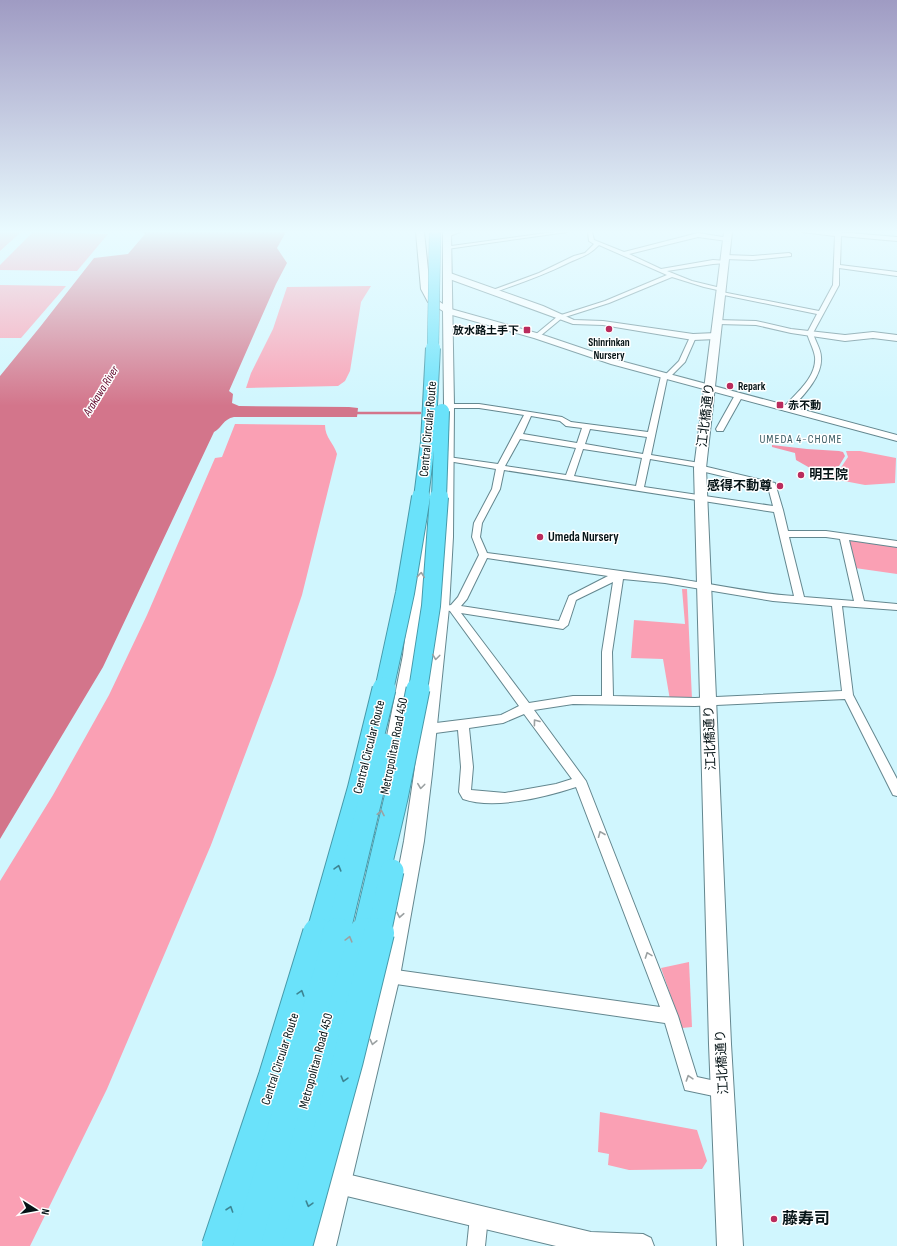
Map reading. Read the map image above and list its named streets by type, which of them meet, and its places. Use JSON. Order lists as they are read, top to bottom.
{
  "streets": {
    "highway": ["Central Circular Route"],
    "main road": ["江北橋通り", "Metropolitan Road 450"]
  },
  "districts": ["UMEDA 4-CHOME"],
  "water": ["Arakawa River"],
  "places": {
    "other": [
      "Shinrinkan Nursery",
      "Repark",
      "明王院",
      "感得不動尊",
      "Umeda Nursery",
      "藤寿司"
    ],
    "transit": ["放水路土手下", "赤不動"]
  },
  "north": "right"
}
